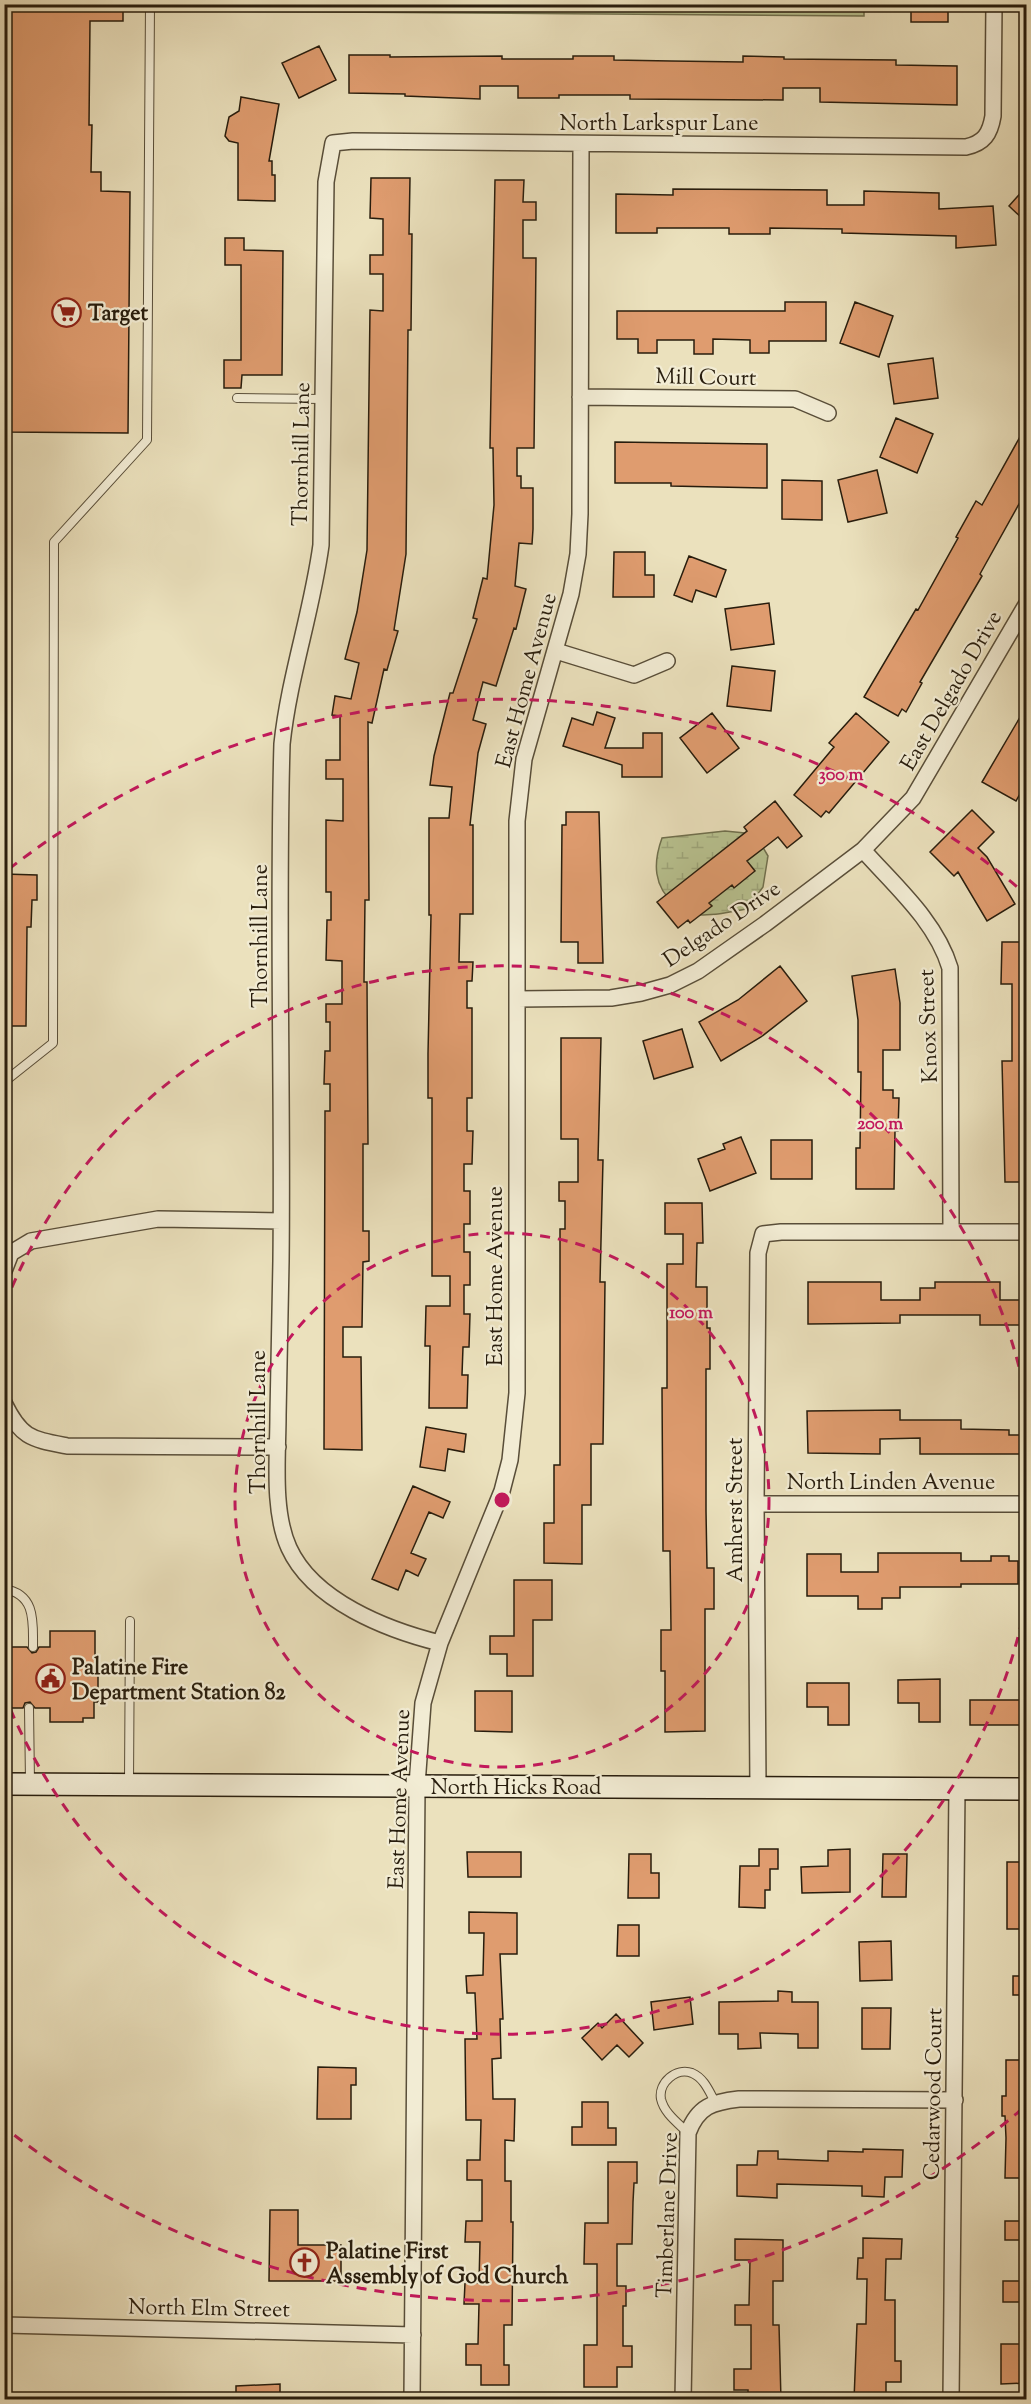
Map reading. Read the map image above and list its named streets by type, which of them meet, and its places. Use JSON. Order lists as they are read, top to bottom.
{
  "streets": {
    "main road": ["North Hicks Road"],
    "street": [
      "North Larkspur Lane",
      "Mill Court",
      "Thornhill Lane",
      "East Home Avenue",
      "East Delgado Drive",
      "Delgado Drive",
      "Knox Street",
      "North Linden Avenue",
      "Amherst Street",
      "Cedarwood Court",
      "Timberlane Drive",
      "North Elm Street"
    ]
  },
  "crossings": [
    ["North Larkspur Lane", "Thornhill Lane"],
    ["North Larkspur Lane", "East Home Avenue"],
    ["Mill Court", "East Home Avenue"],
    ["Thornhill Lane", "East Home Avenue"],
    ["East Home Avenue", "Delgado Drive"],
    ["East Home Avenue", "North Hicks Road"],
    ["East Home Avenue", "North Elm Street"],
    ["East Delgado Drive", "Delgado Drive"],
    ["East Delgado Drive", "Knox Street"],
    ["Delgado Drive", "Knox Street"],
    ["Knox Street", "Amherst Street"],
    ["North Linden Avenue", "Amherst Street"],
    ["Amherst Street", "North Hicks Road"],
    ["North Hicks Road", "Cedarwood Court"]
  ],
  "places": {
    "supermarket": ["Target"],
    "public building": ["Palatine Fire Department Station 82"],
    "church": ["Palatine First Assembly of God Church"]
  },
  "rings": ["300 m", "200 m", "100 m"]
}
